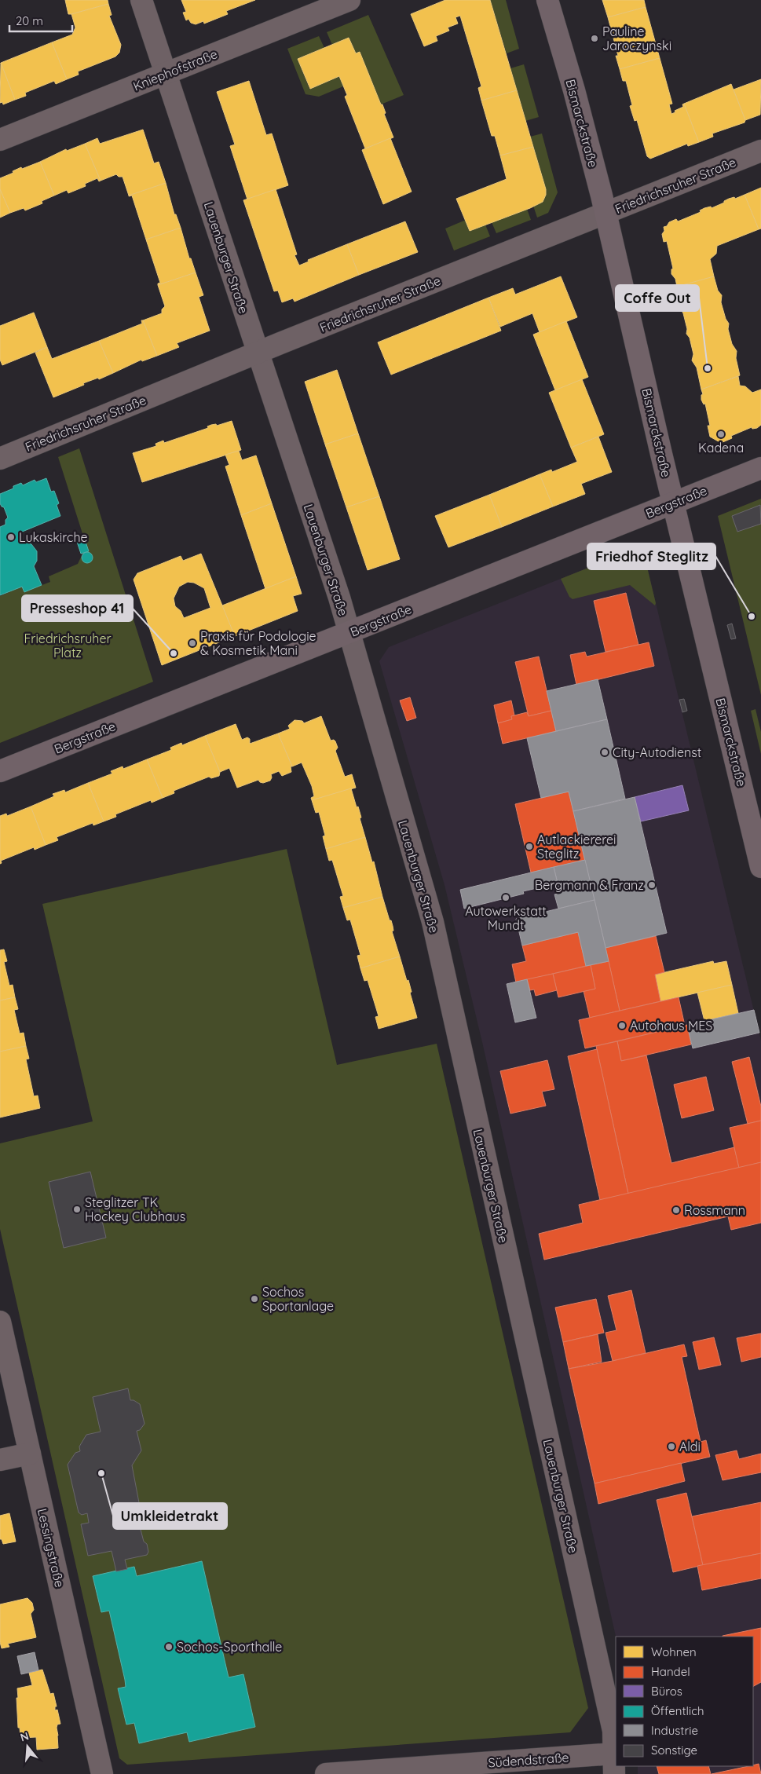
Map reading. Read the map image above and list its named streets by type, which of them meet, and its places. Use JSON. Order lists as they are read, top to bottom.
{
  "streets": {
    "street": [
      "Kniephofstraße",
      "Bismarckstraße",
      "Friedrichsruher Straße",
      "Lauenburger Straße",
      "Bergstraße",
      "Lessingstraße",
      "Südendstraße"
    ]
  },
  "crossings": [
    ["Kniephofstraße", "Lauenburger Straße"],
    ["Bismarckstraße", "Friedrichsruher Straße"],
    ["Bismarckstraße", "Bergstraße"],
    ["Friedrichsruher Straße", "Lauenburger Straße"],
    ["Lauenburger Straße", "Bergstraße"],
    ["Lauenburger Straße", "Südendstraße"]
  ],
  "parks": ["Friedrichsruher Platz"],
  "places": [
    "Pauline Jaroczynski",
    "Coffe Out",
    "Kadena",
    "Lukaskirche",
    "Friedhof Steglitz",
    "Praxis für Podologie & Kosmetik Mani",
    "Presseshop 41",
    "City-Autodienst",
    "Autlackiererei Steglitz",
    "Bergmann & Franz",
    "Autowerkstatt Mundt",
    "Autohaus MES",
    "Steglitzer TK Hockey Clubhaus",
    "Rossmann",
    "Sochos Sportanlage",
    "Aldi",
    "Umkleidetrakt",
    "Sochos-Sporthalle"
  ],
  "legend": [
    "Wohnen",
    "Handel",
    "Büros",
    "Öffentlich",
    "Industrie",
    "Sonstige"
  ],
  "scale_bar": "20 m",
  "north": "top"
}
